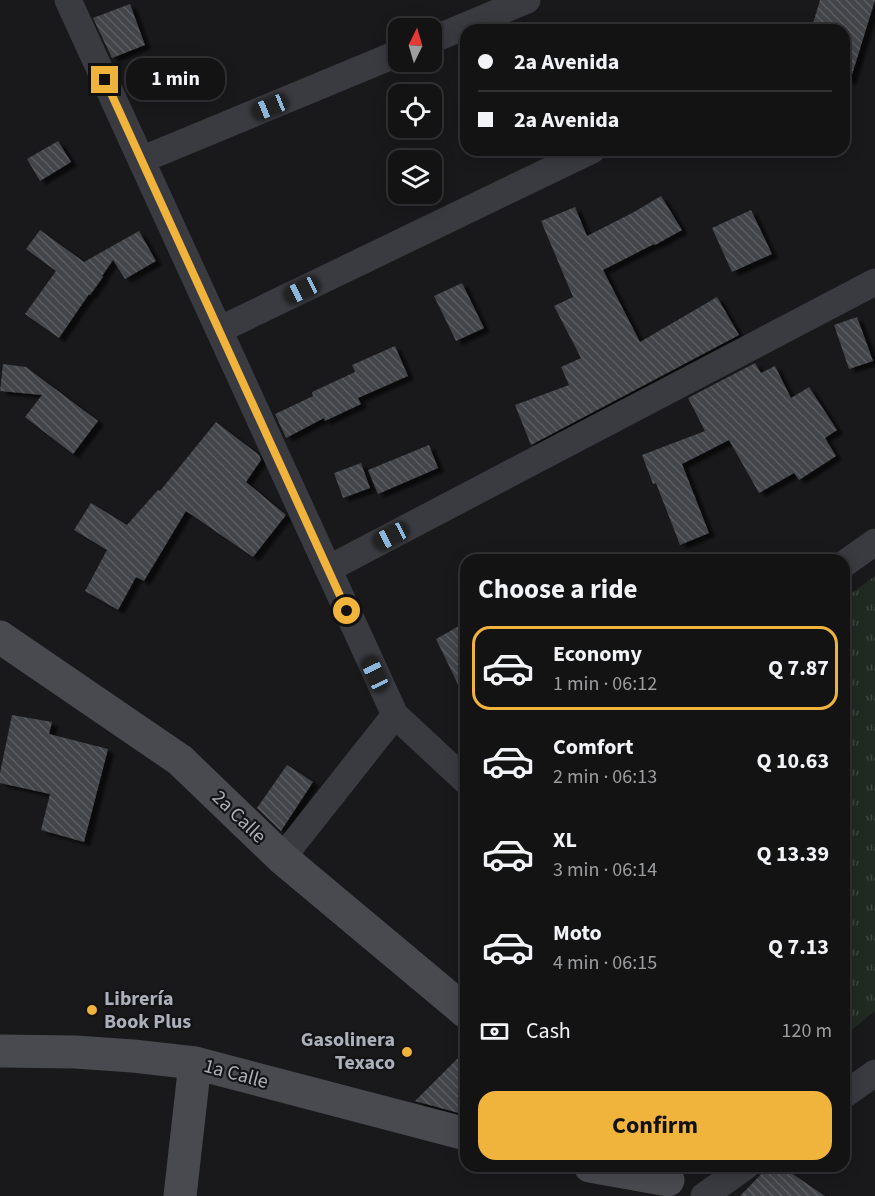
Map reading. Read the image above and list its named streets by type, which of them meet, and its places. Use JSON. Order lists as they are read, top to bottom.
{
  "streets": {
    "main road": ["2a Calle", "1a Calle"]
  },
  "places": ["Librería Book Plus", "Gasolinera Texaco"],
  "north": "top",
  "page": {
    "banner": ["2a Avenida", "2a Avenida"],
    "bubble": "1 min",
    "heading": "Choose a ride",
    "list": [
      {
        "name": "Economy",
        "note": "1 min · 06:12",
        "value": "Q 7.87"
      },
      {
        "name": "Comfort",
        "note": "2 min · 06:13",
        "value": "Q 10.63"
      },
      {
        "name": "XL",
        "note": "3 min · 06:14",
        "value": "Q 13.39"
      },
      {
        "name": "Moto",
        "note": "4 min · 06:15",
        "value": "Q 7.13"
      }
    ],
    "pay": ["Cash", "120 m"],
    "buttons": "Confirm"
  }
}
